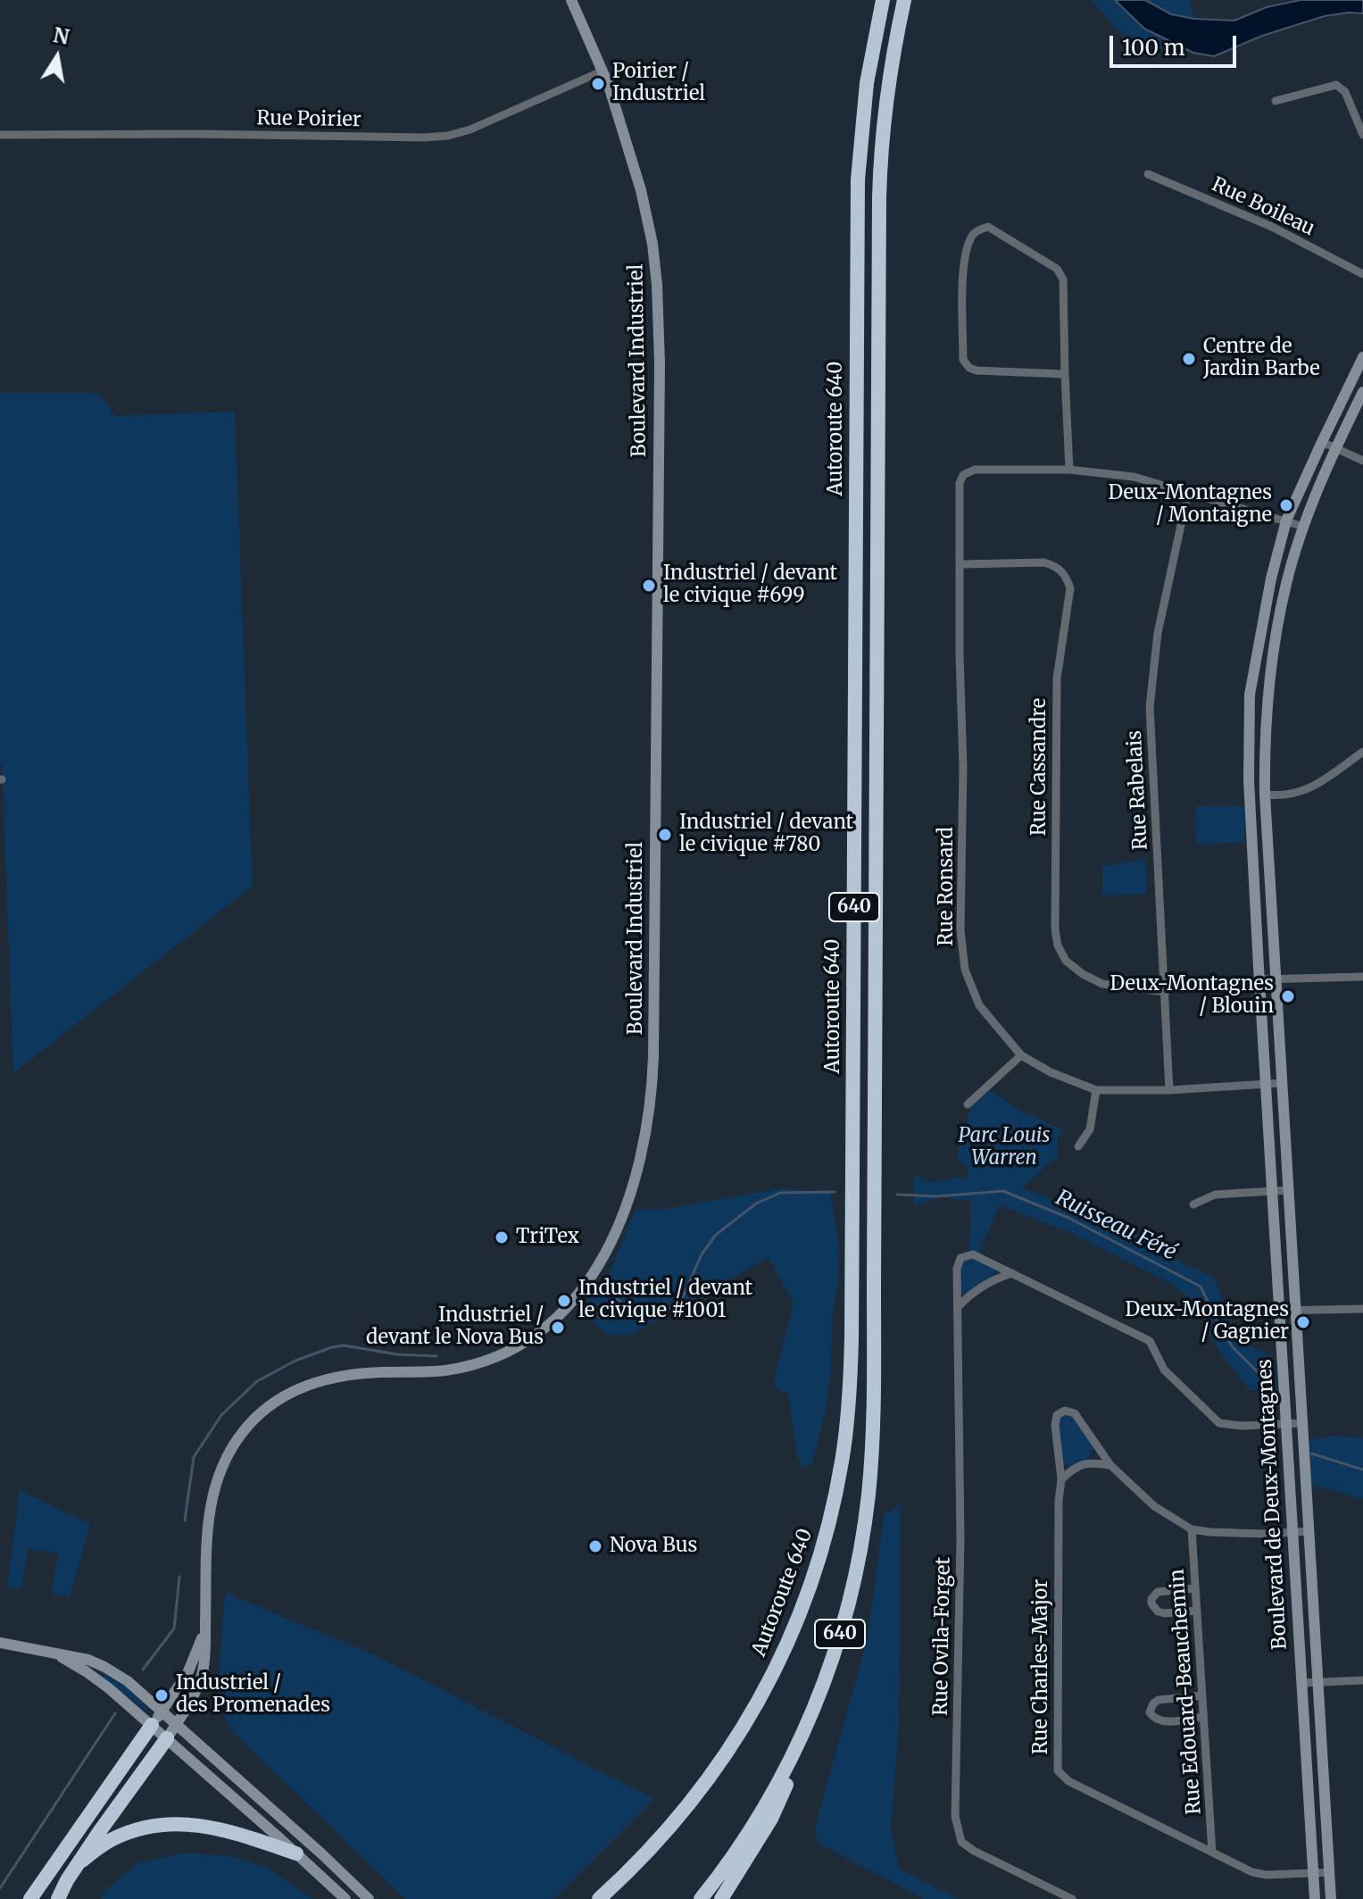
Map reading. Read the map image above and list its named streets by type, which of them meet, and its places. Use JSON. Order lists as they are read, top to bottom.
{
  "streets": {
    "highway": ["Autoroute 640", "640"],
    "street": [
      "Rue Poirier",
      "Rue Boileau",
      "Boulevard Industriel",
      "Rue Cassandre",
      "Rue Rabelais",
      "Rue Ronsard",
      "Boulevard de Deux-Montagnes",
      "Rue Ovila-Forget",
      "Rue Charles-Major",
      "Rue Edouard-Beauchemin"
    ]
  },
  "crossings": [
    ["Rue Poirier", "Boulevard Industriel"],
    ["Rue Cassandre", "Rue Rabelais"],
    ["Rue Cassandre", "Rue Ronsard"],
    ["Rue Rabelais", "Rue Ronsard"],
    ["Rue Ronsard", "Boulevard de Deux-Montagnes"],
    ["Boulevard de Deux-Montagnes", "Rue Ovila-Forget"],
    ["Boulevard de Deux-Montagnes", "Rue Charles-Major"],
    ["Rue Charles-Major", "Rue Edouard-Beauchemin"]
  ],
  "water": ["Ruisseau Féré"],
  "parks": ["Parc Louis Warren"],
  "places": [
    "Poirier / Industriel",
    "Centre de Jardin Barbe",
    "Deux-Montagnes / Montaigne",
    "Industriel / devant le civique #699",
    "Industriel / devant le civique #780",
    "Deux-Montagnes / Blouin",
    "TriTex",
    "Industriel / devant le civique #1001",
    "Deux-Montagnes / Gagnier",
    "Industriel / devant le Nova Bus",
    "Nova Bus",
    "Industriel / des Promenades"
  ],
  "scale_bar": "100 m",
  "north": "top"
}
